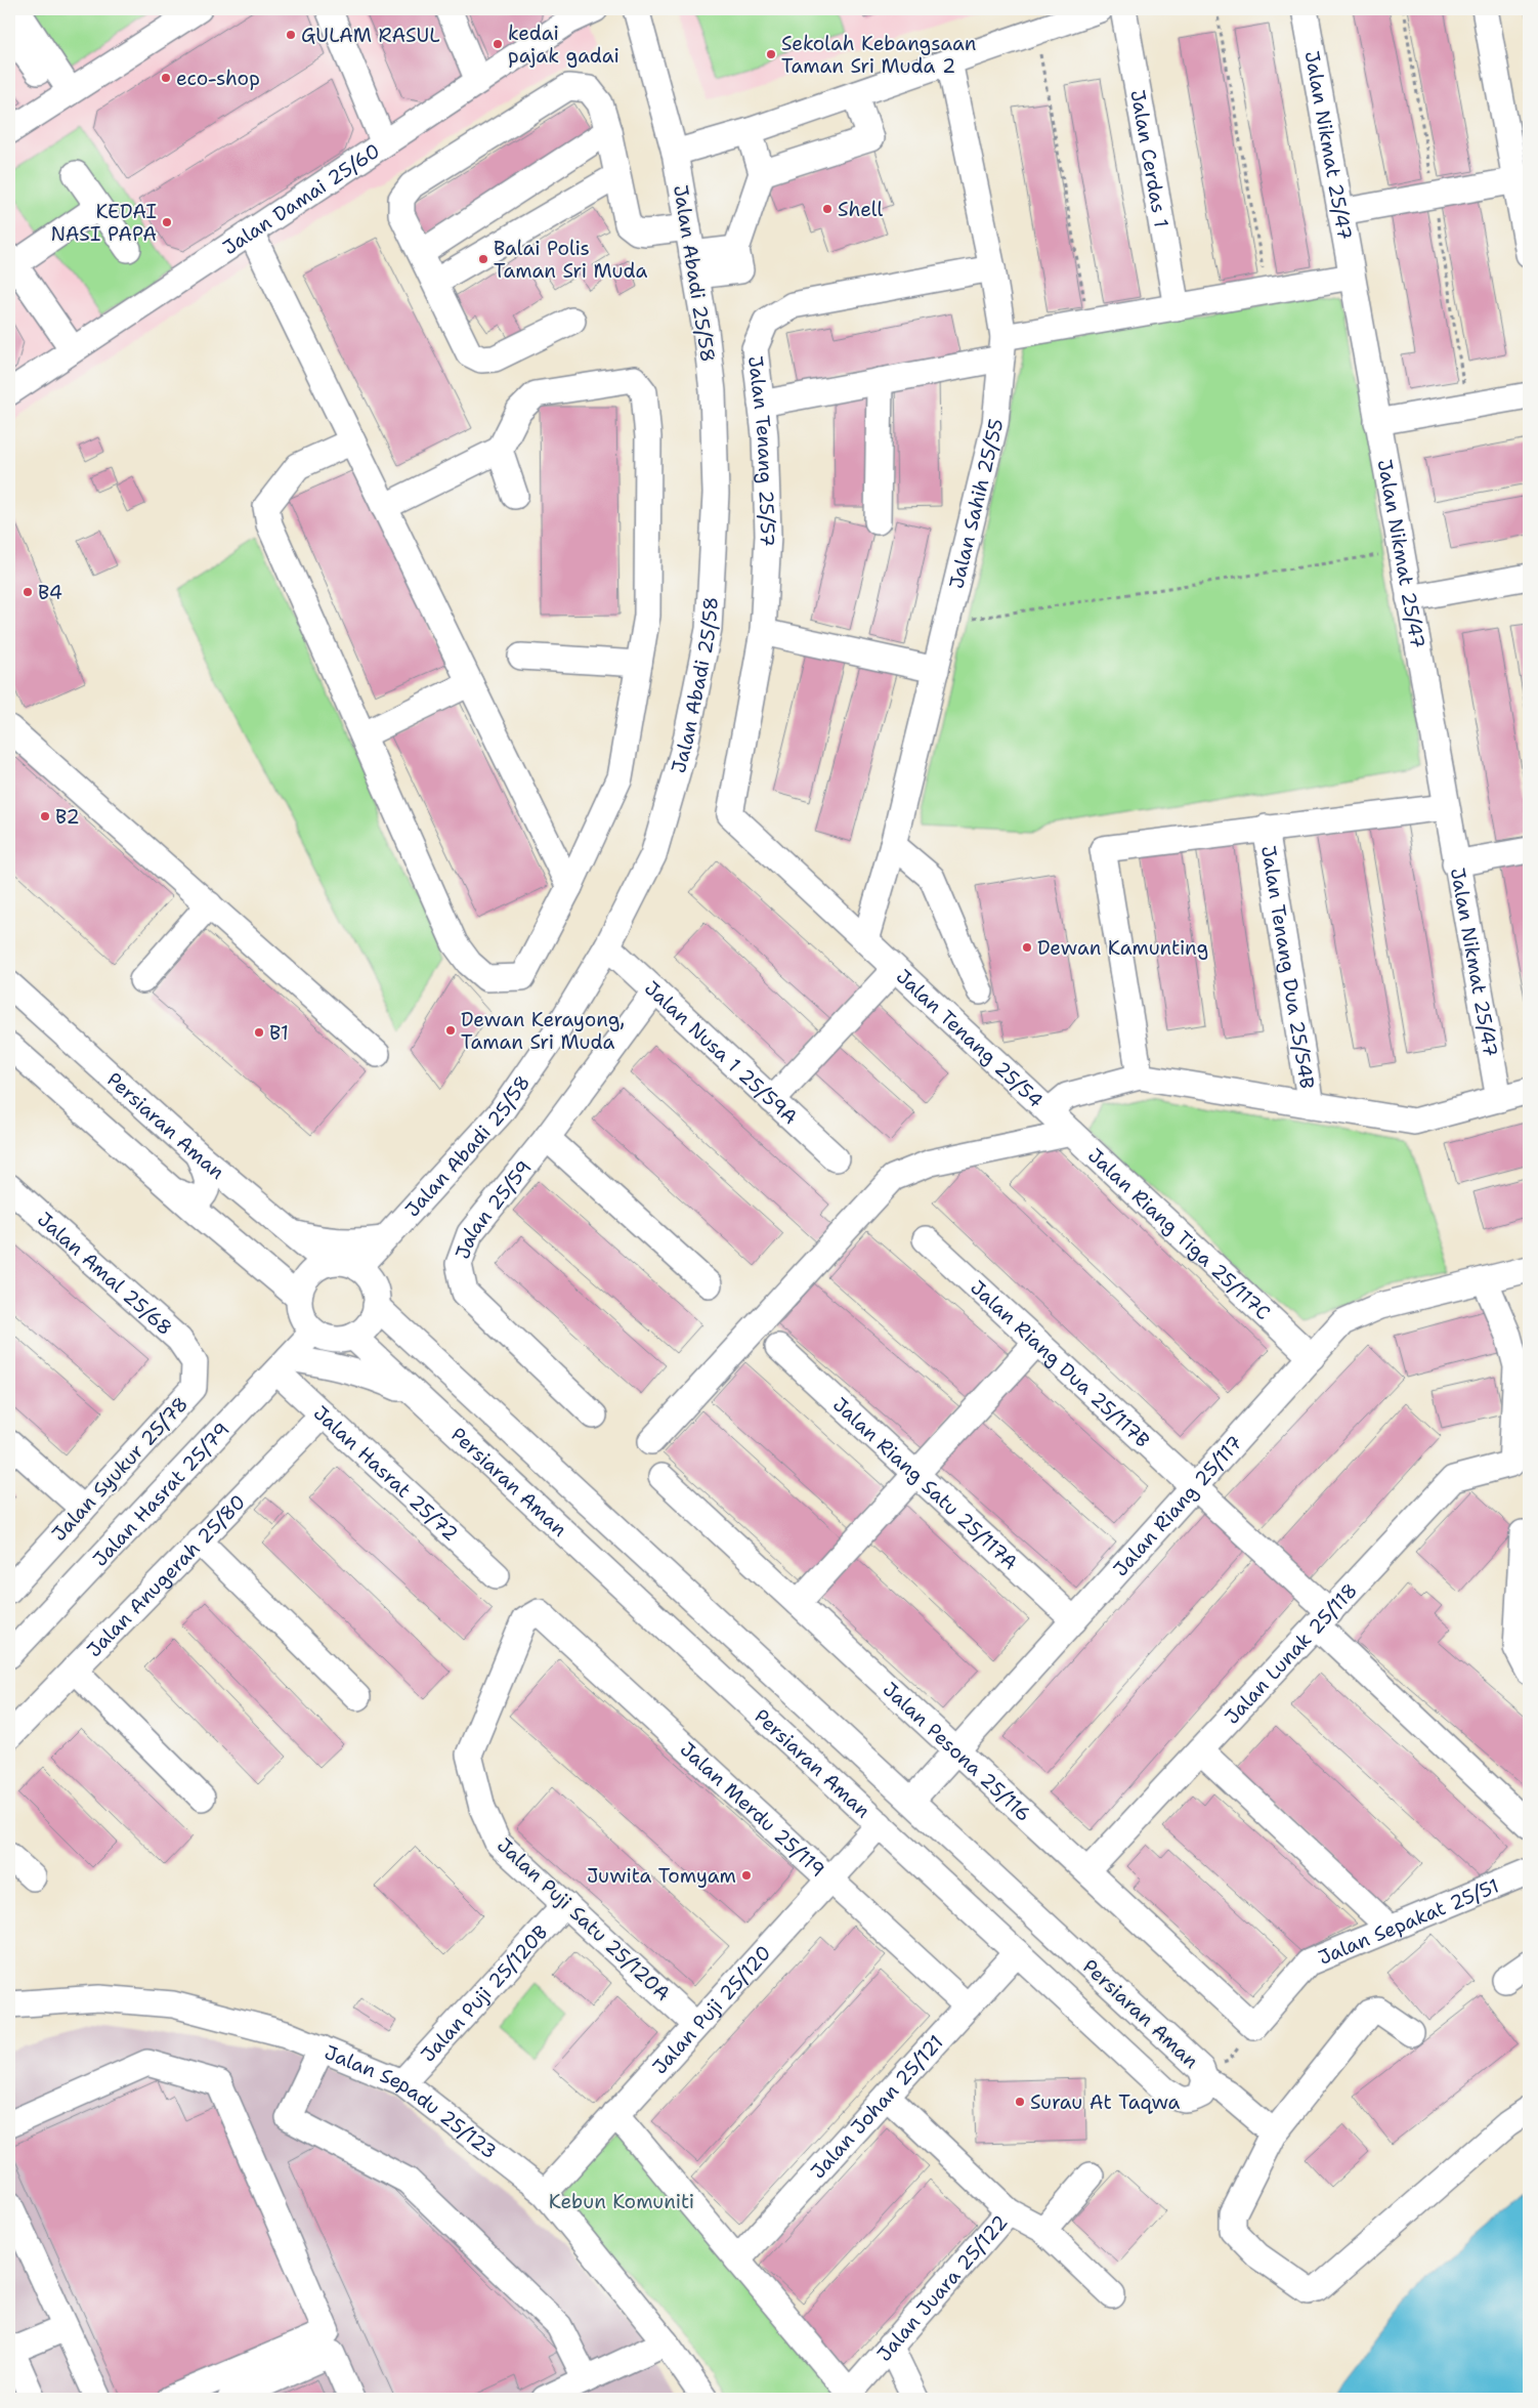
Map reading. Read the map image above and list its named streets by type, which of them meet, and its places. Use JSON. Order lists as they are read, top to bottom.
{
  "streets": {
    "street": [
      "Jalan Nikmat 25/47",
      "Jalan Cerdas 1",
      "Jalan Damai 25/60",
      "Jalan Abadi 25/58",
      "Jalan Tenang 25/57",
      "Jalan Sahih 25/55",
      "Jalan Tenang Dua 25/54B",
      "Jalan Tenang 25/54",
      "Jalan Nusa 1 25/59A",
      "Persiaran Aman",
      "Jalan 25/59",
      "Jalan Riang Tiga 25/117C",
      "Jalan Amal 25/68",
      "Jalan Riang Dua 25/117B",
      "Jalan Syukur 25/78",
      "Jalan Hasrat 25/72",
      "Jalan Riang Satu 25/117A",
      "Jalan Hasrat 25/79",
      "Jalan Riang 25/117",
      "Jalan Anugerah 25/80",
      "Jalan Lunak 25/118",
      "Jalan Pesona 25/116",
      "Jalan Merdu 25/119",
      "Jalan Puji Satu 25/120A",
      "Jalan Sepakat 25/51",
      "Jalan Puji 25/120B",
      "Jalan Puji 25/120",
      "Jalan Sepadu 25/123",
      "Jalan Johan 25/121",
      "Jalan Juara 25/122"
    ]
  },
  "crossings": [
    ["Jalan Nikmat 25/47", "Jalan Tenang 25/54"],
    ["Jalan Abadi 25/58", "Jalan Nusa 1 25/59A"],
    ["Jalan Abadi 25/58", "Persiaran Aman"],
    ["Jalan Abadi 25/58", "Jalan Hasrat 25/79"],
    ["Jalan Tenang 25/57", "Jalan Sahih 25/55"],
    ["Jalan Tenang 25/57", "Jalan Tenang 25/54"],
    ["Jalan Sahih 25/55", "Jalan Tenang 25/54"],
    ["Jalan Tenang Dua 25/54B", "Jalan Tenang 25/54"],
    ["Jalan Tenang 25/54", "Jalan Riang Tiga 25/117C"],
    ["Jalan Nusa 1 25/59A", "Jalan 25/59"],
    ["Persiaran Aman", "Jalan Hasrat 25/79"],
    ["Persiaran Aman", "Jalan Riang 25/117"],
    ["Persiaran Aman", "Jalan Puji 25/120"],
    ["Persiaran Aman", "Jalan Johan 25/121"],
    ["Jalan Riang Tiga 25/117C", "Jalan Riang 25/117"],
    ["Jalan Amal 25/68", "Jalan Syukur 25/78"],
    ["Jalan Riang Dua 25/117B", "Jalan Riang 25/117"],
    ["Jalan Riang Dua 25/117B", "Jalan Lunak 25/118"],
    ["Jalan Hasrat 25/72", "Jalan Hasrat 25/79"],
    ["Jalan Hasrat 25/72", "Jalan Anugerah 25/80"],
    ["Jalan Riang Satu 25/117A", "Jalan Riang 25/117"],
    ["Jalan Riang 25/117", "Jalan Pesona 25/116"],
    ["Jalan Lunak 25/118", "Jalan Pesona 25/116"],
    ["Jalan Pesona 25/116", "Jalan Sepakat 25/51"],
    ["Jalan Merdu 25/119", "Jalan Puji Satu 25/120A"],
    ["Jalan Merdu 25/119", "Jalan Puji 25/120"],
    ["Jalan Merdu 25/119", "Jalan Johan 25/121"],
    ["Jalan Puji Satu 25/120A", "Jalan Puji 25/120B"],
    ["Jalan Puji Satu 25/120A", "Jalan Puji 25/120"],
    ["Jalan Puji 25/120B", "Jalan Sepadu 25/123"],
    ["Jalan Puji 25/120", "Jalan Sepadu 25/123"],
    ["Jalan Johan 25/121", "Jalan Juara 25/122"]
  ],
  "parks": ["Kebun Komuniti"],
  "places": [
    "GULAM RASUL",
    "kedai pajak gadai",
    "Sekolah Kebangsaan Taman Sri Muda 2",
    "eco-shop",
    "Shell",
    "KEDAI NASI PAPA",
    "Balai Polis Taman Sri Muda",
    "B4",
    "B2",
    "Dewan Kamunting",
    "Dewan Kerayong, Taman Sri Muda",
    "B1",
    "Juwita Tomyam",
    "Surau At Taqwa"
  ]
}
